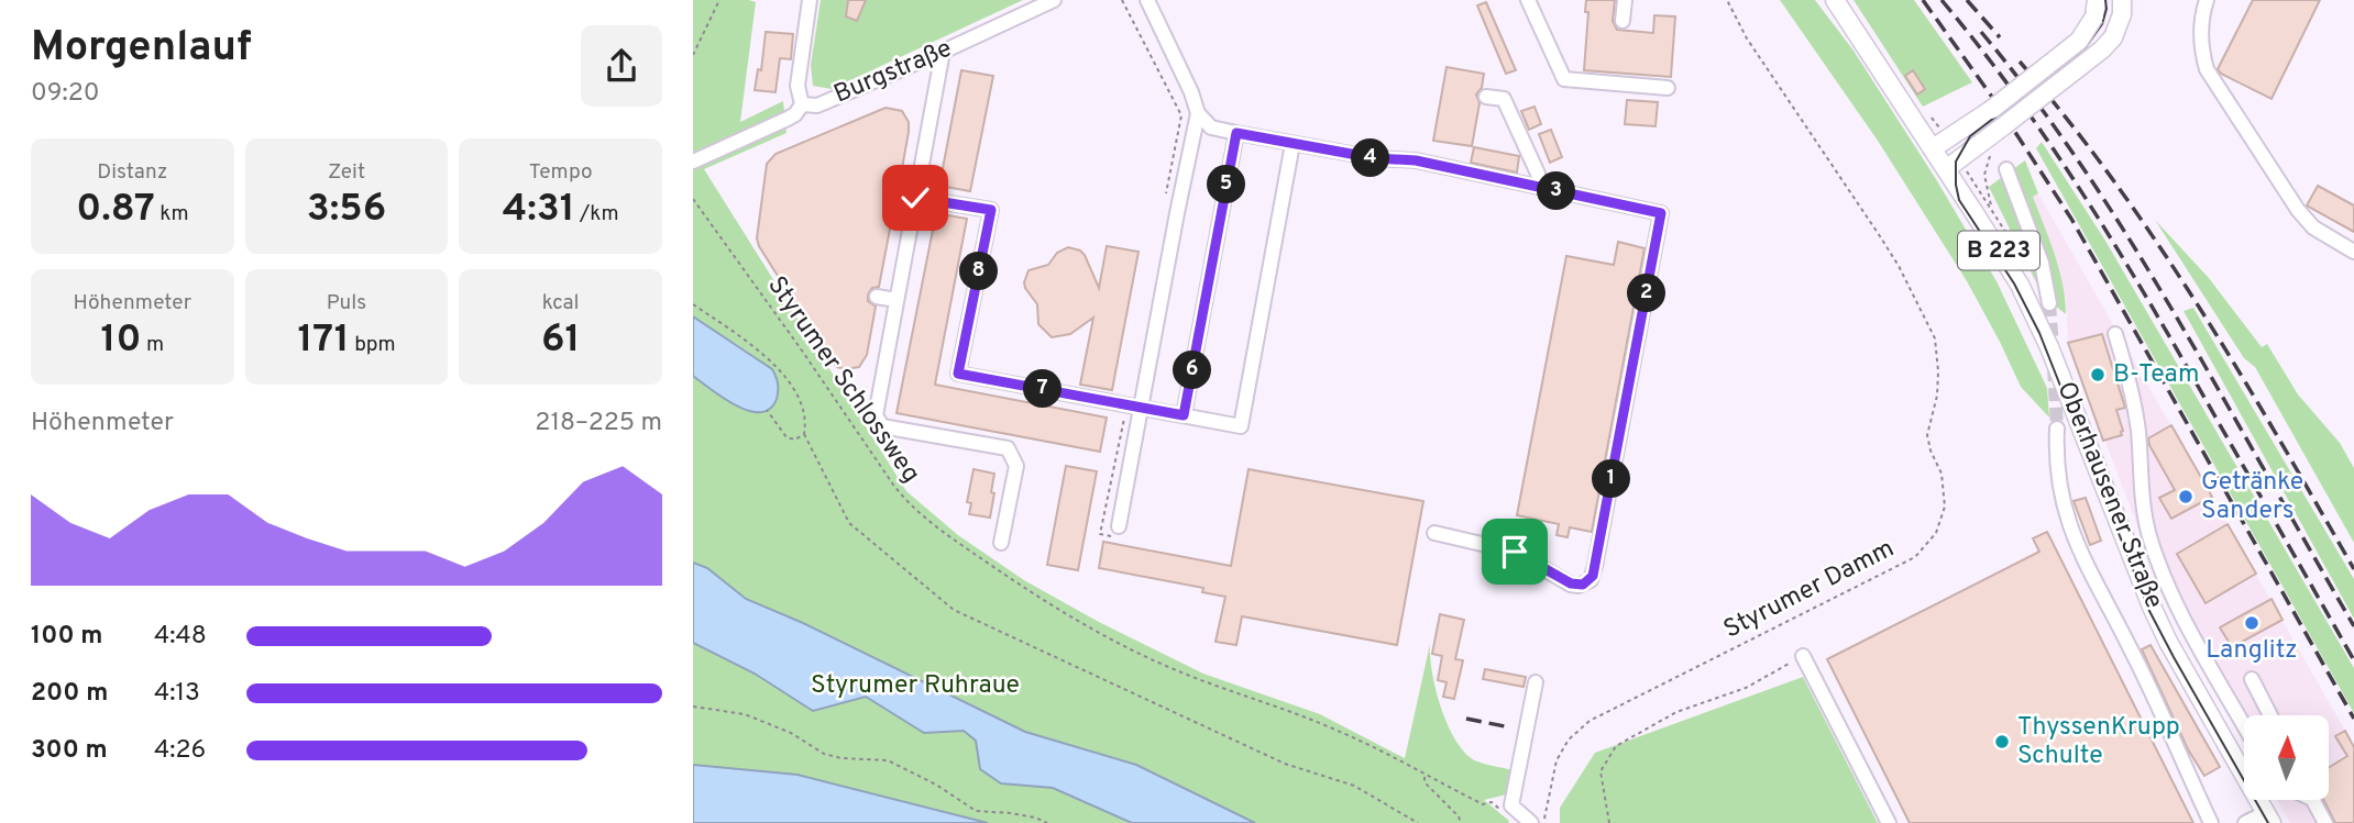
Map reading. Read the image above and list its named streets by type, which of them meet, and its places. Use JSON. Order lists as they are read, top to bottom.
{
  "streets": {
    "main road": ["B 223", "Oberhausener Straße"],
    "street": ["Burgstraße"],
    "path": ["Styrumer Schlossweg", "Styrumer Damm"]
  },
  "parks": ["Styrumer Ruhraue"],
  "places": [
    "B-Team",
    "Getränke Sanders",
    "Langlitz",
    "ThyssenKrupp Schulte"
  ],
  "north": "top",
  "page": {
    "heading": ["Morgenlauf", "09:20"],
    "stats": [
      ["Distanz", "0.87 km"],
      ["Zeit", "3:56"],
      ["Tempo", "4:31 /km"],
      ["Höhenmeter", "10 m"],
      ["Puls", "171 bpm"],
      ["kcal", "61"]
    ],
    "pins": [
      "4",
      "5",
      "3",
      "8",
      "2",
      "6",
      "7",
      "1"
    ],
    "chart": ["Höhenmeter", "218–225 m"],
    "list": [
      {
        "name": "100 m",
        "note": "4:48"
      },
      {
        "name": "200 m",
        "note": "4:13"
      },
      {
        "name": "300 m",
        "note": "4:26"
      }
    ]
  }
}
